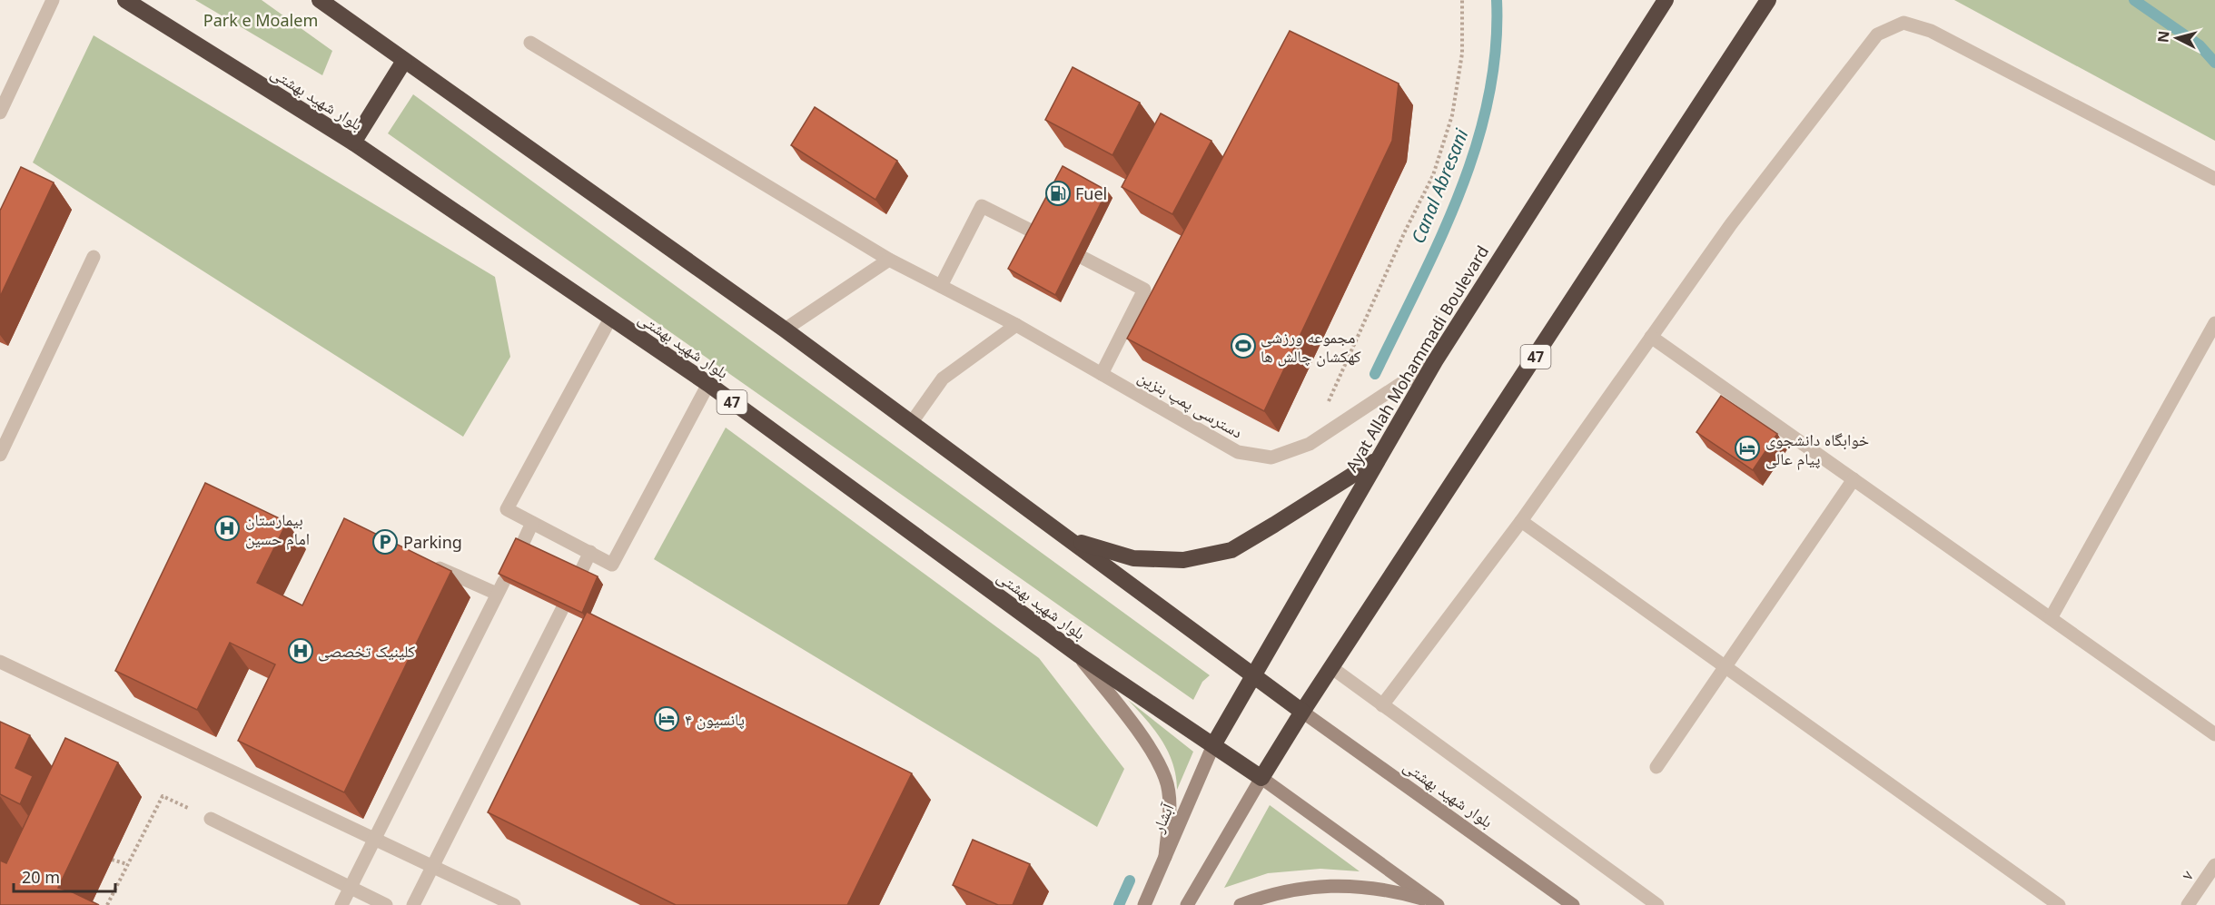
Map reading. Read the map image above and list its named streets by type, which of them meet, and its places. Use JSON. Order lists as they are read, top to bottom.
{
  "streets": {
    "highway": ["بلوار شهید بهشتی", "47", "Ayat Allah Mohammadi Boulevard"],
    "street": ["دسترسی پمپ بنزین", "آبشار", "۷"]
  },
  "crossings": [
    ["بلوار شهید بهشتی", "47"],
    ["بلوار شهید بهشتی", "Ayat Allah Mohammadi Boulevard"],
    ["بلوار شهید بهشتی", "آبشار"],
    ["Ayat Allah Mohammadi Boulevard", "دسترسی پمپ بنزین"],
    ["Ayat Allah Mohammadi Boulevard", "آبشار"]
  ],
  "water": ["Canal Abresani"],
  "parks": ["Park e Moalem"],
  "places": {
    "fuel station": ["Fuel"],
    "sports": ["مجموعه ورزشی کهکشان چالش ها"],
    "hotel": ["خوابگاه دانشجوی پیام عالی", "پانسیون ۴"],
    "hospital": ["بیمارستان امام حسین", "کلینیک تخصصی"],
    "parking": ["Parking"]
  },
  "scale_bar": "20 m",
  "north": "left"
}
